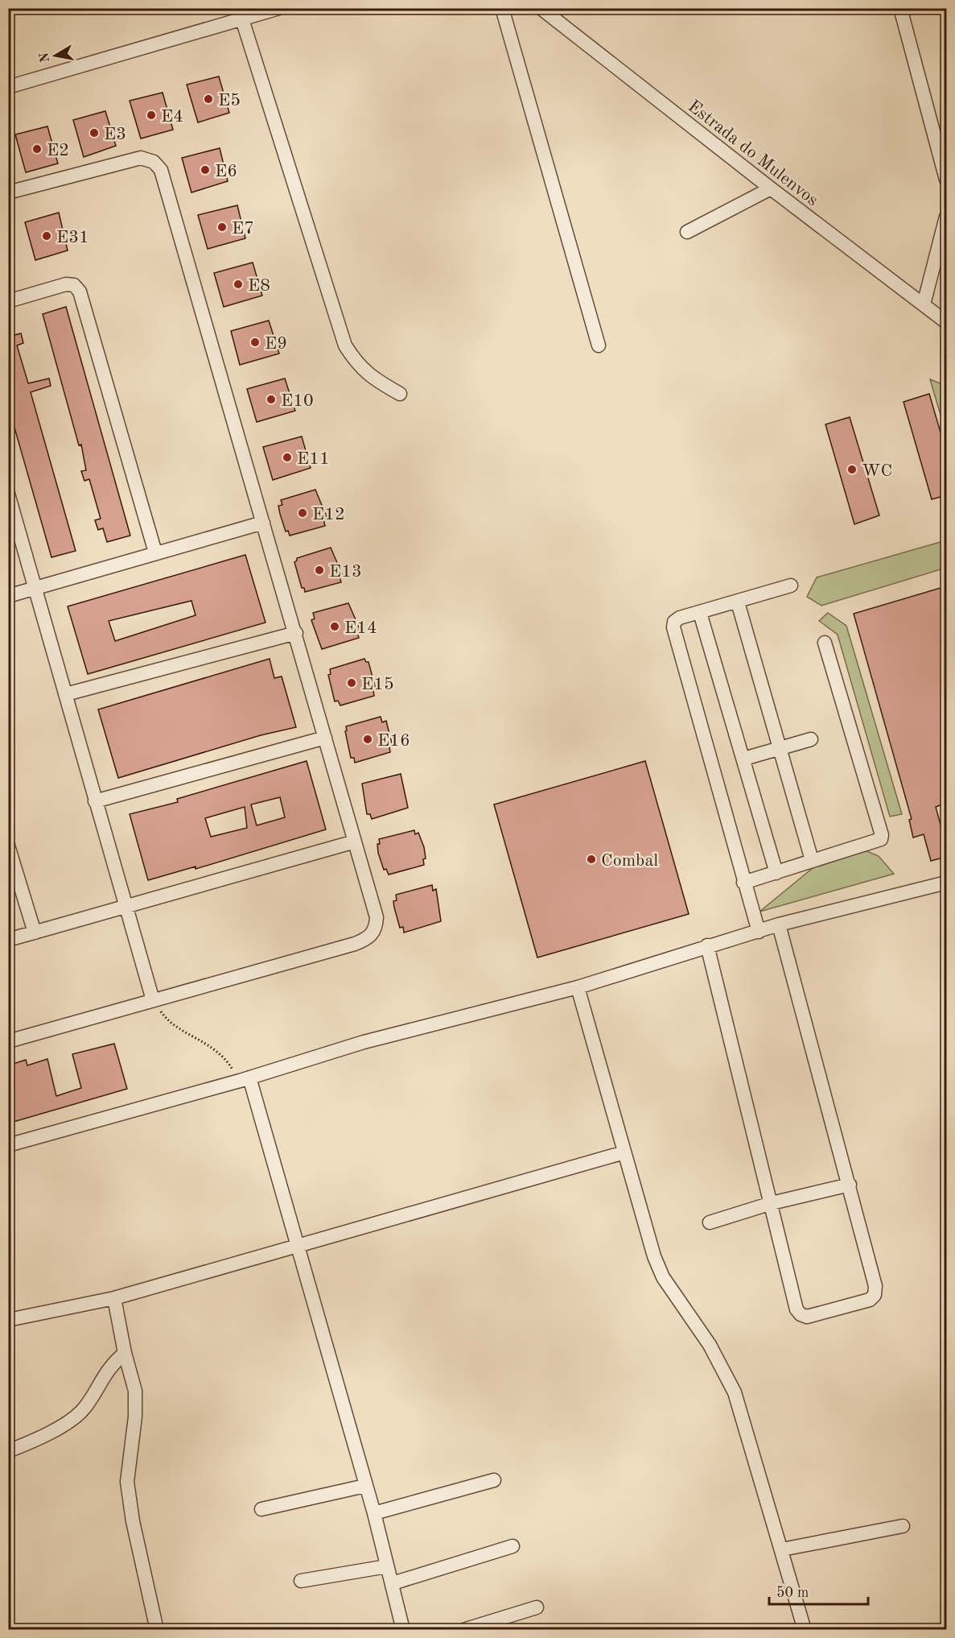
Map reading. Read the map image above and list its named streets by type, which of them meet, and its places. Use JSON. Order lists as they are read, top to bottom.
{
  "streets": {
    "street": ["Estrada do Mulenvos"]
  },
  "places": [
    "E5",
    "E4",
    "E3",
    "E2",
    "E6",
    "E7",
    "E31",
    "E8",
    "E9",
    "E10",
    "E11",
    "WC",
    "E12",
    "E13",
    "E14",
    "E15",
    "E16",
    "Combal"
  ],
  "scale_bar": "50 m",
  "north": "left"
}
